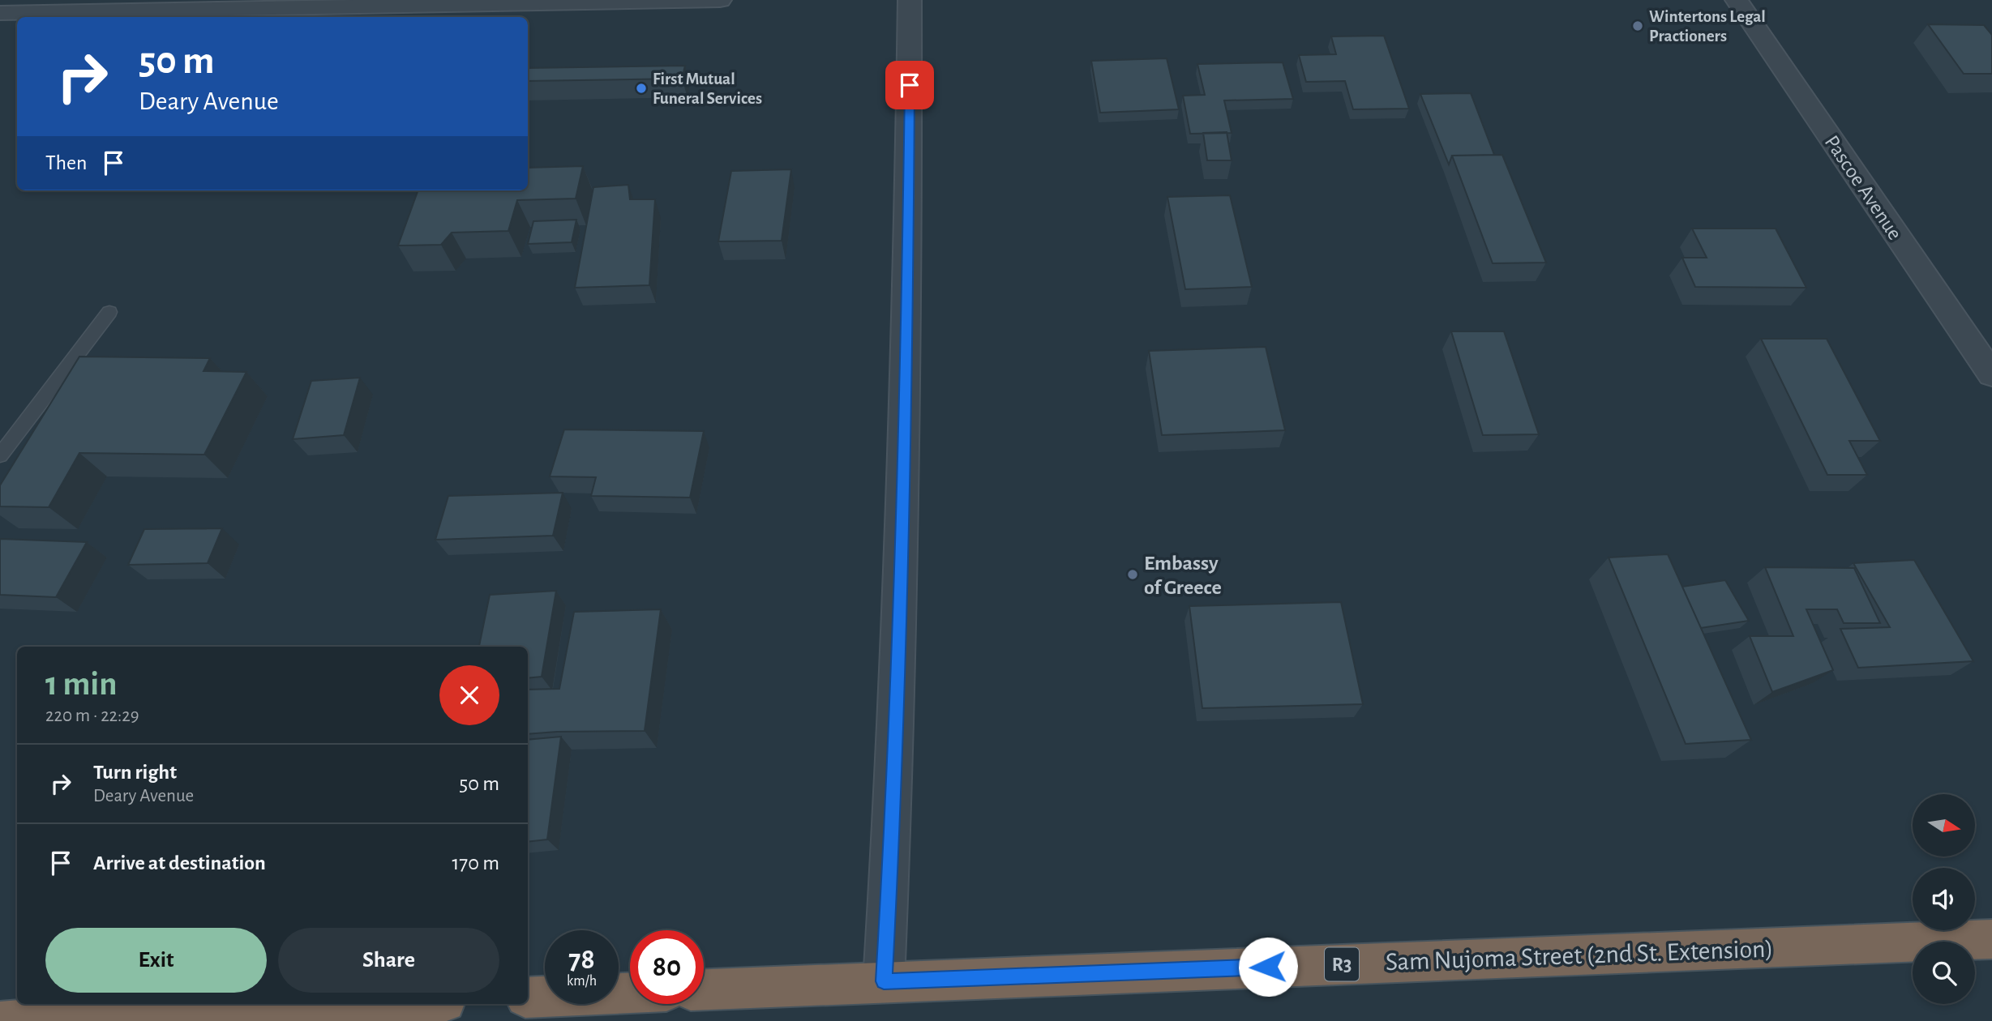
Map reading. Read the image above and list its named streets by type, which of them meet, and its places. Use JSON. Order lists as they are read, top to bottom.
{
  "streets": {
    "highway": ["Sam Nujoma Street (2nd St. Extension)", "R3"],
    "street": ["Pascoe Avenue"]
  },
  "places": ["Wintertons Legal Practioners", "First Mutual Funeral Services", "Embassy of Greece"],
  "north": "right",
  "page": {
    "turn": ["50 m", "Deary Avenue"],
    "then": "Then",
    "heading": ["1 min", "220 m · 22:29"],
    "list": [
      {
        "name": "Turn right",
        "note": "Deary Avenue",
        "value": "50 m"
      },
      {
        "name": "Arrive at destination",
        "value": "170 m"
      }
    ],
    "buttons": ["Exit", "Share"],
    "speed": "78 km/h",
    "limit": "80"
  }
}
